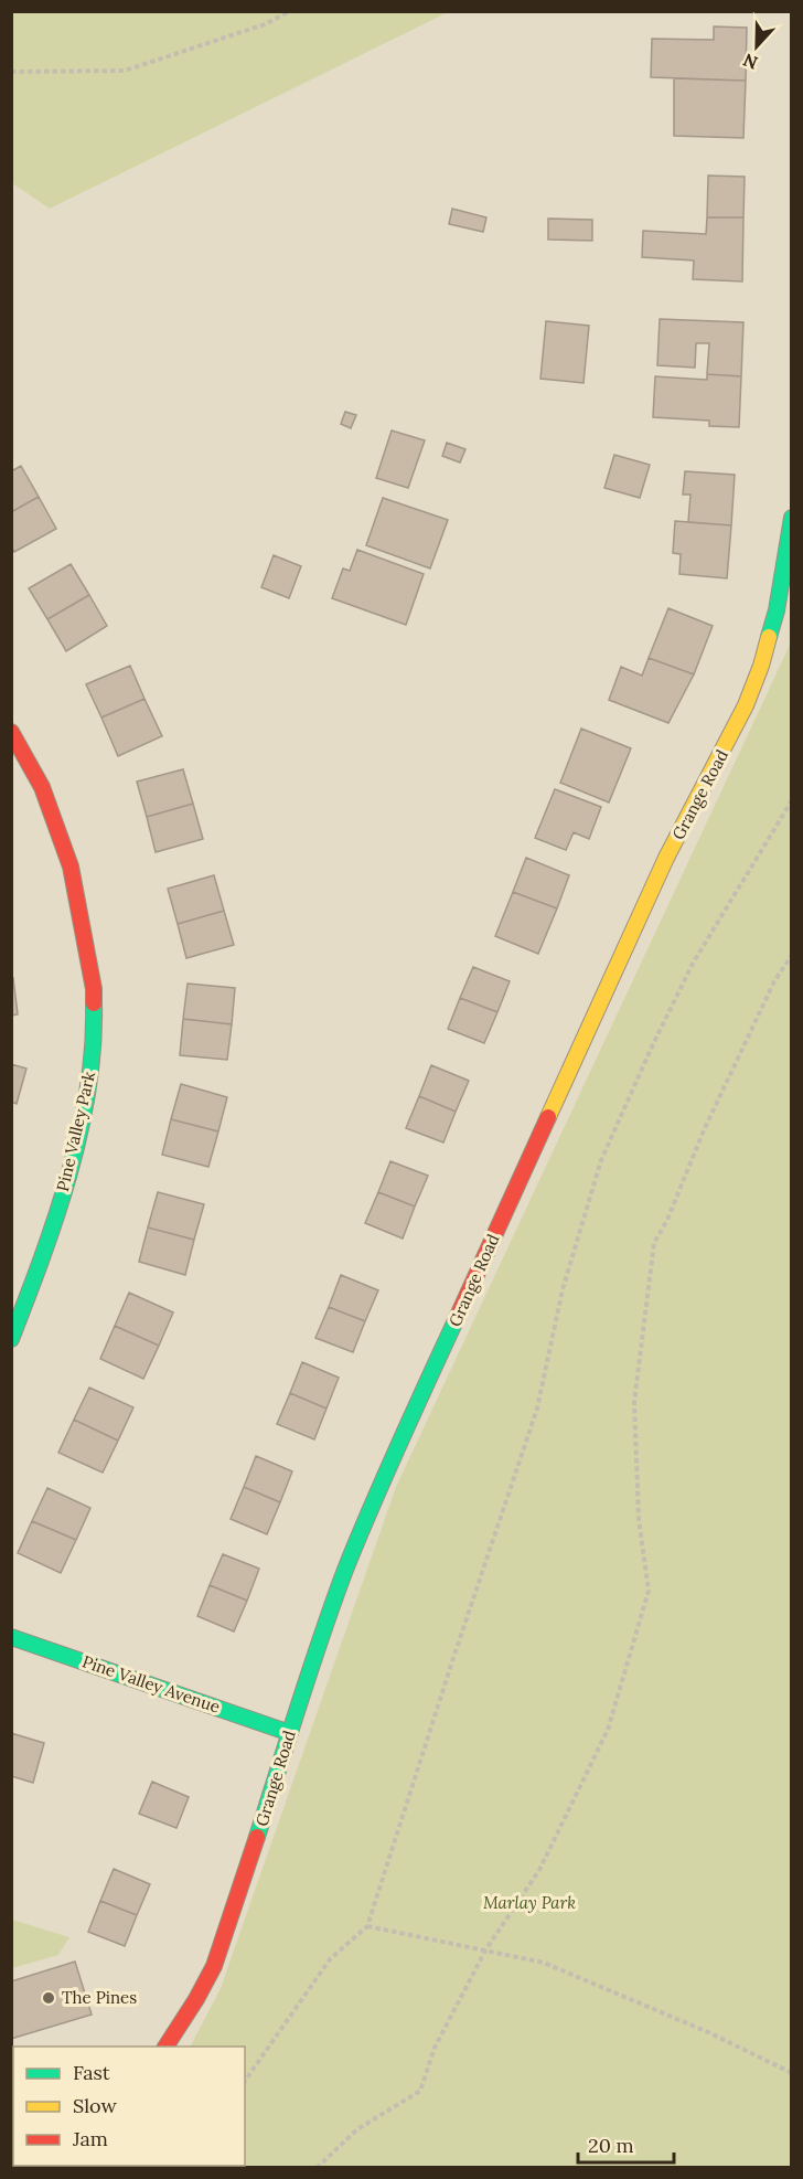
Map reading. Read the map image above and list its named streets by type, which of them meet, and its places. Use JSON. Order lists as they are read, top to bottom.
{
  "streets": {
    "street": ["Grange Road", "Pine Valley Park", "Pine Valley Avenue"]
  },
  "crossings": [
    ["Grange Road", "Pine Valley Avenue"]
  ],
  "parks": ["Marlay Park"],
  "places": ["The Pines"],
  "legend": ["Fast", "Slow", "Jam"],
  "scale_bar": "20 m",
  "north": "bottom"
}
